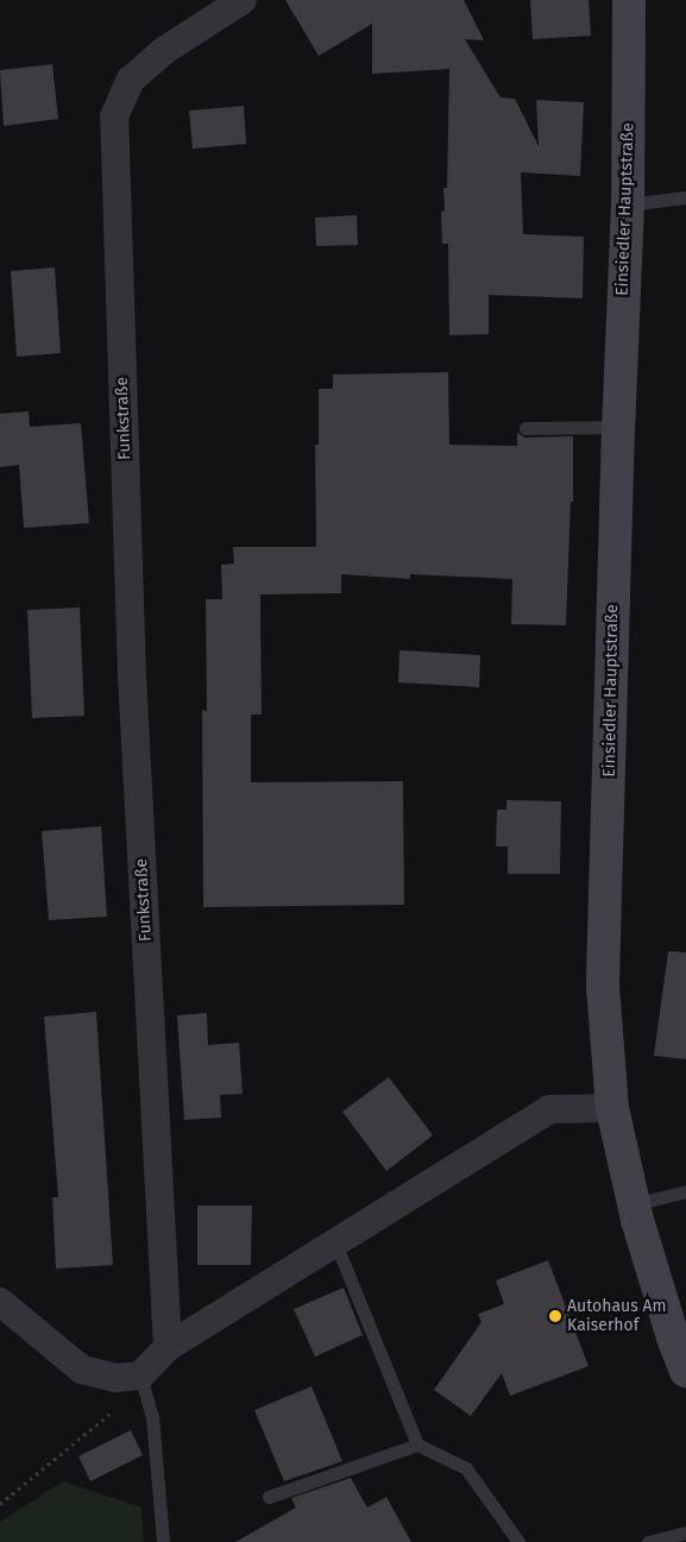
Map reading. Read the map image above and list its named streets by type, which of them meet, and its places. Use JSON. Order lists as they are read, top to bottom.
{
  "streets": {
    "main road": ["Einsiedler Hauptstraße"],
    "street": ["Funkstraße"]
  },
  "places": ["Autohaus Am Kaiserhof"]
}
